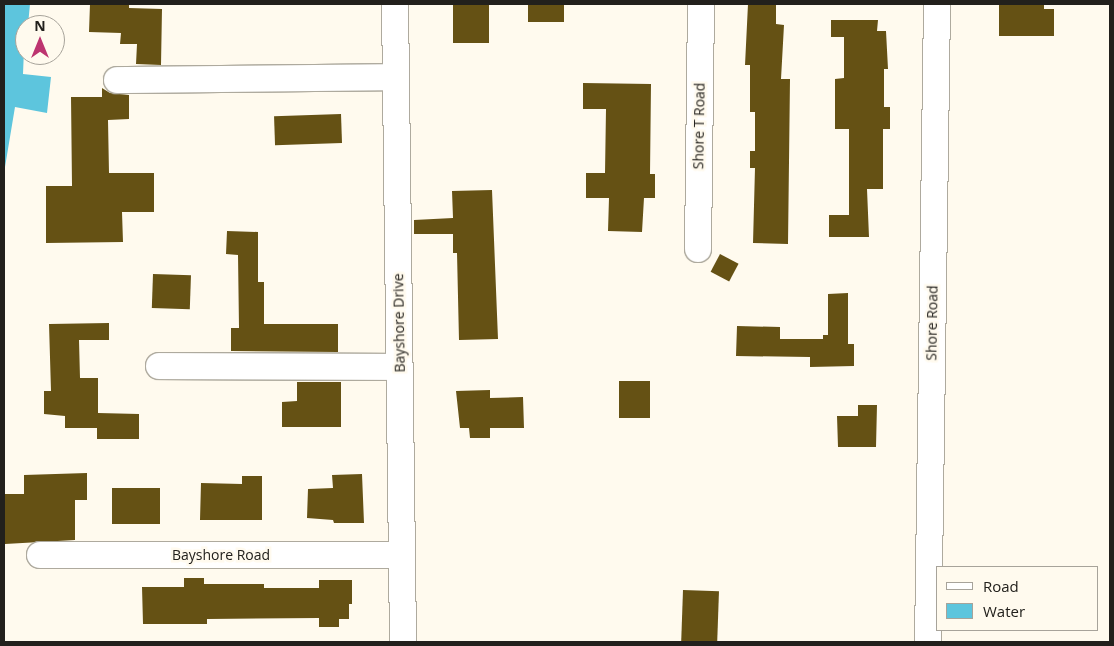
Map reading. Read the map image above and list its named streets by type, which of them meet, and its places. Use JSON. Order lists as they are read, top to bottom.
{
  "streets": {
    "street": [
      "Shore T Road",
      "Bayshore Drive",
      "Shore Road",
      "Bayshore Road"
    ]
  },
  "crossings": [
    ["Bayshore Drive", "Bayshore Road"]
  ],
  "legend": ["Road", "Water"],
  "north": "top"
}
